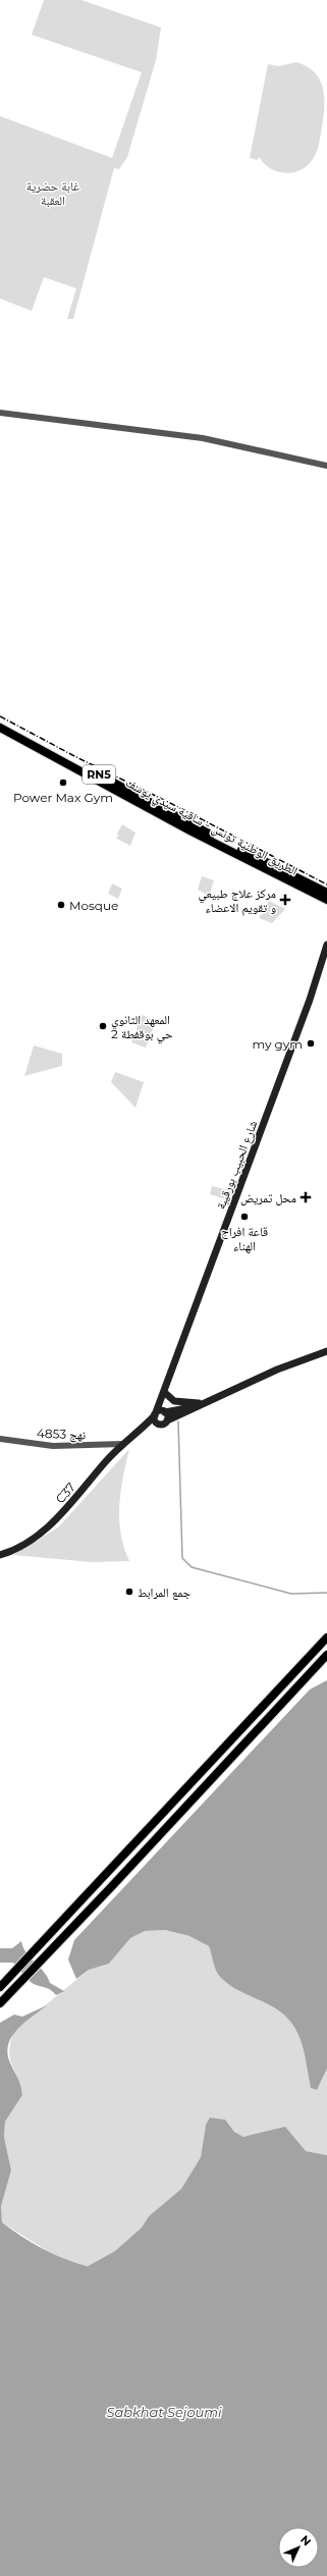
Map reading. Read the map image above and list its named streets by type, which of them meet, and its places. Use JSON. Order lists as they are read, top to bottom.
{
  "streets": {
    "highway": ["RN5", "الطريق الوطنية تونس - ساقية سيدي يوسف"],
    "main road": ["شارع الحبيب بورقيبة", "C37"],
    "street": ["نهج 4853"]
  },
  "crossings": [
    ["نهج 4853", "C37"]
  ],
  "water": ["Sabkhat Sejoumi"],
  "parks": ["غابة حضرية العقبة"],
  "places": {
    "other": [
      "Power Max Gym",
      "Mosque",
      "المعهد الثانوي حي بوقفطة 2",
      "my gym",
      "قاعة افراح الهناء",
      "جمع المرابط"
    ],
    "health": ["مركز علاج طبيعي و تقويم الاعضاء", "محل تمريض"]
  },
  "north": "top right"
}
